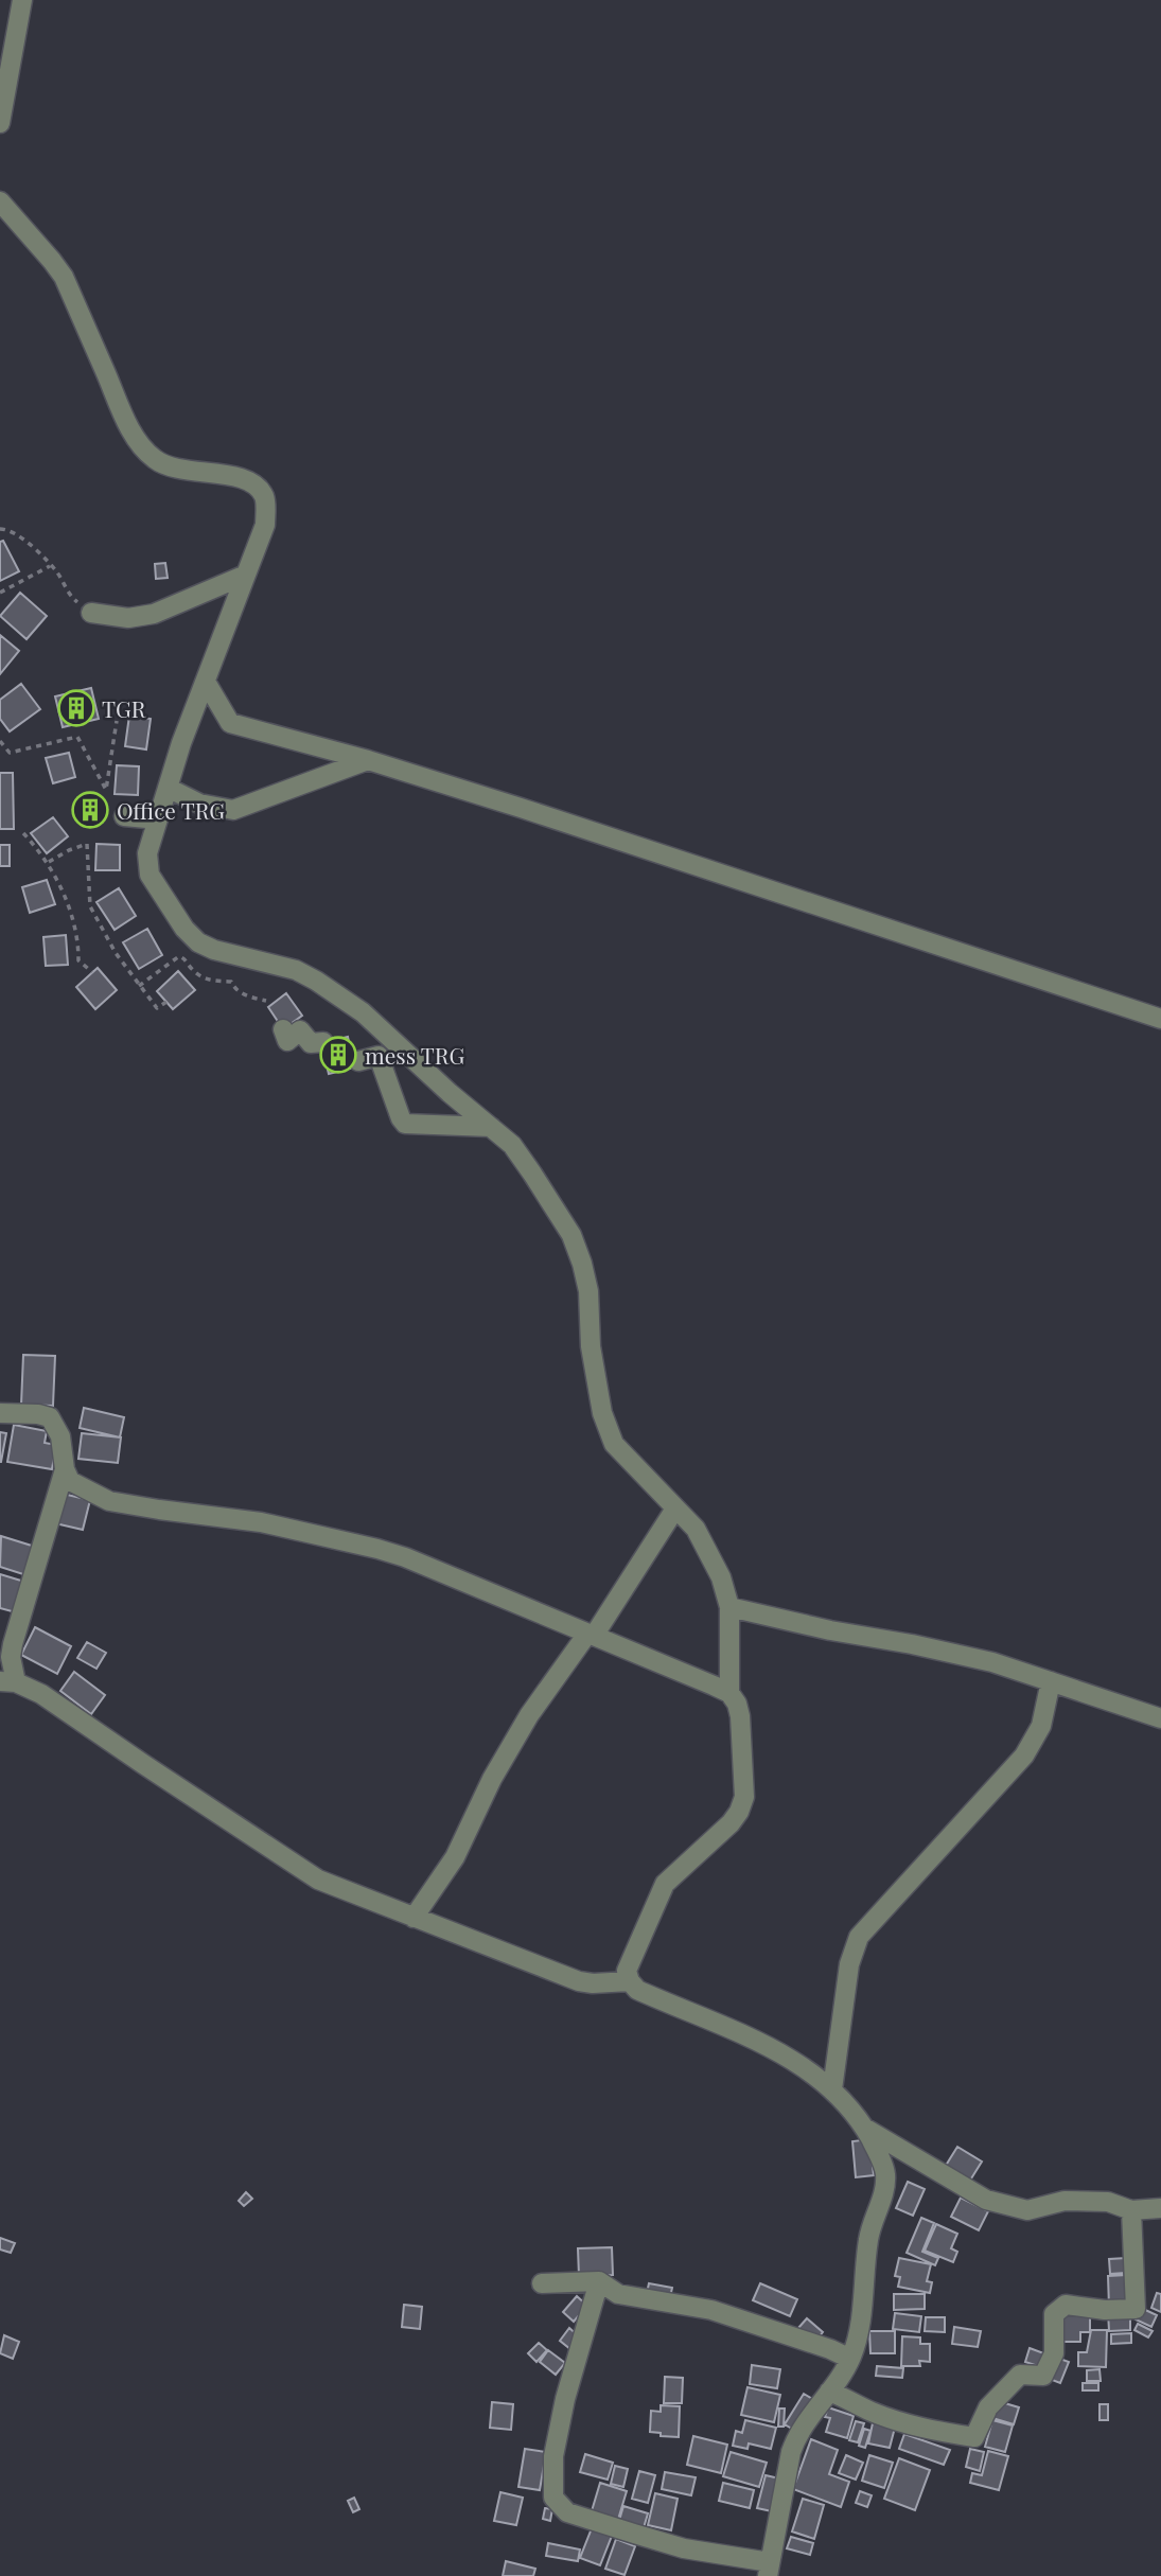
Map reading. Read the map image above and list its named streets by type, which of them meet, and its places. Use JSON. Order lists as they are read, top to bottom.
{
  "places": {
    "building": ["TGR", "Office TRG", "mess TRG"]
  }
}
